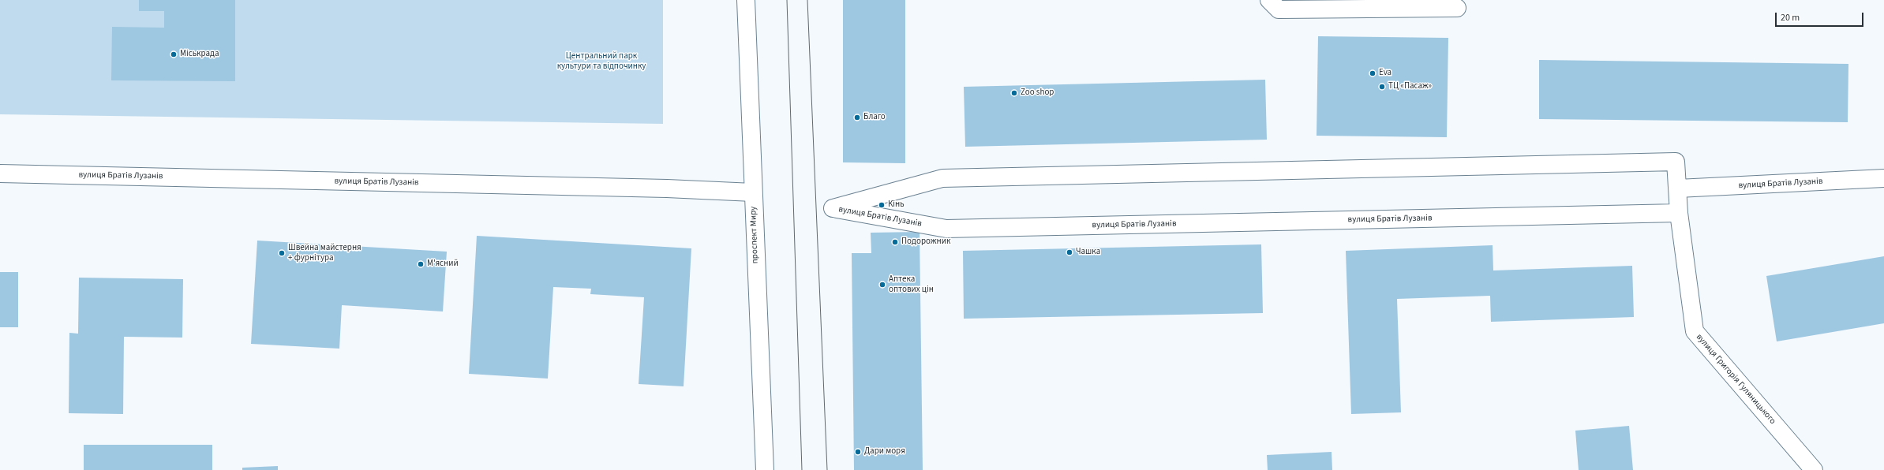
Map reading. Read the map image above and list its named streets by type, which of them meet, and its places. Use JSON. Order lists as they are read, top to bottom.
{
  "streets": {
    "street": ["вулиця Братів Лузанів", "проспект Миру", "вулиця Григорія Гуляницького"]
  },
  "crossings": [
    ["вулиця Братів Лузанів", "проспект Миру"],
    ["вулиця Братів Лузанів", "вулиця Григорія Гуляницького"]
  ],
  "parks": ["Центральний парк культури та відпочинку"],
  "places": [
    "Міськрада",
    "Eva",
    "ТЦ «Пасаж»",
    "Zoo shop",
    "Благо",
    "Кінь",
    "Подорожник",
    "Чашка",
    "Швейна майстерня + фурнітура",
    "М'ясний",
    "Аптека оптових цін",
    "Дари моря"
  ],
  "scale_bar": "20 m"
}
